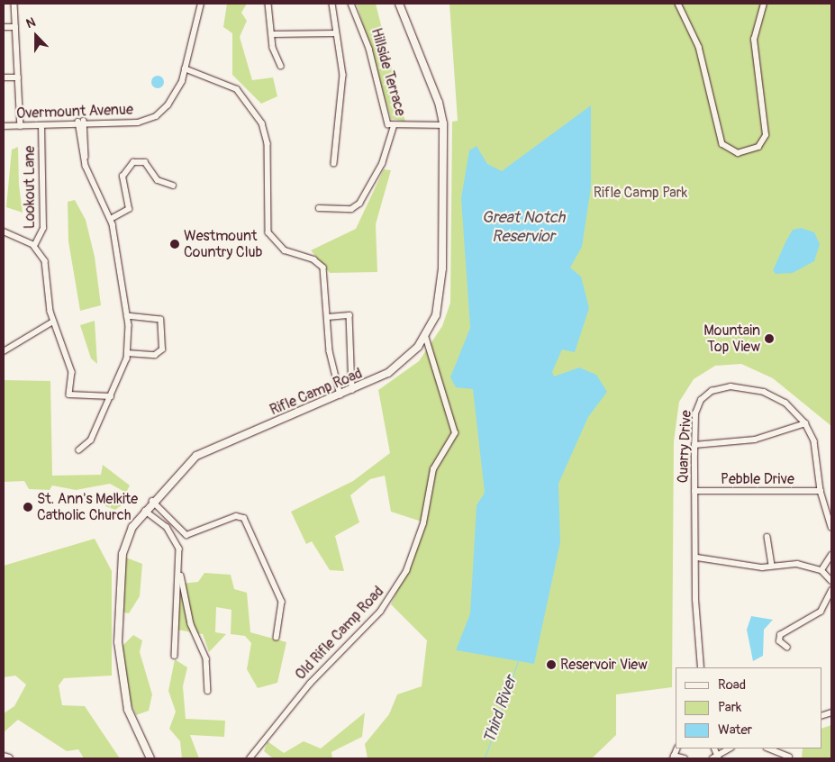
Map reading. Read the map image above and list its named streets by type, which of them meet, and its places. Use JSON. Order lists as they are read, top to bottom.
{
  "streets": {
    "street": [
      "Hillside Terrace",
      "Overmount Avenue",
      "Lookout Lane",
      "Rifle Camp Road",
      "Quarry Drive",
      "Pebble Drive",
      "Old Rifle Camp Road"
    ]
  },
  "crossings": [
    ["Hillside Terrace", "Rifle Camp Road"],
    ["Overmount Avenue", "Lookout Lane"],
    ["Rifle Camp Road", "Old Rifle Camp Road"],
    ["Quarry Drive", "Pebble Drive"]
  ],
  "water": ["Great Notch Reservior", "Third River"],
  "parks": ["Rifle Camp Park"],
  "places": [
    "Westmount Country Club",
    "Mountain Top View",
    "St. Ann's Melkite Catholic Church",
    "Reservoir View"
  ],
  "legend": ["Road", "Park", "Water"],
  "north": "top"
}
